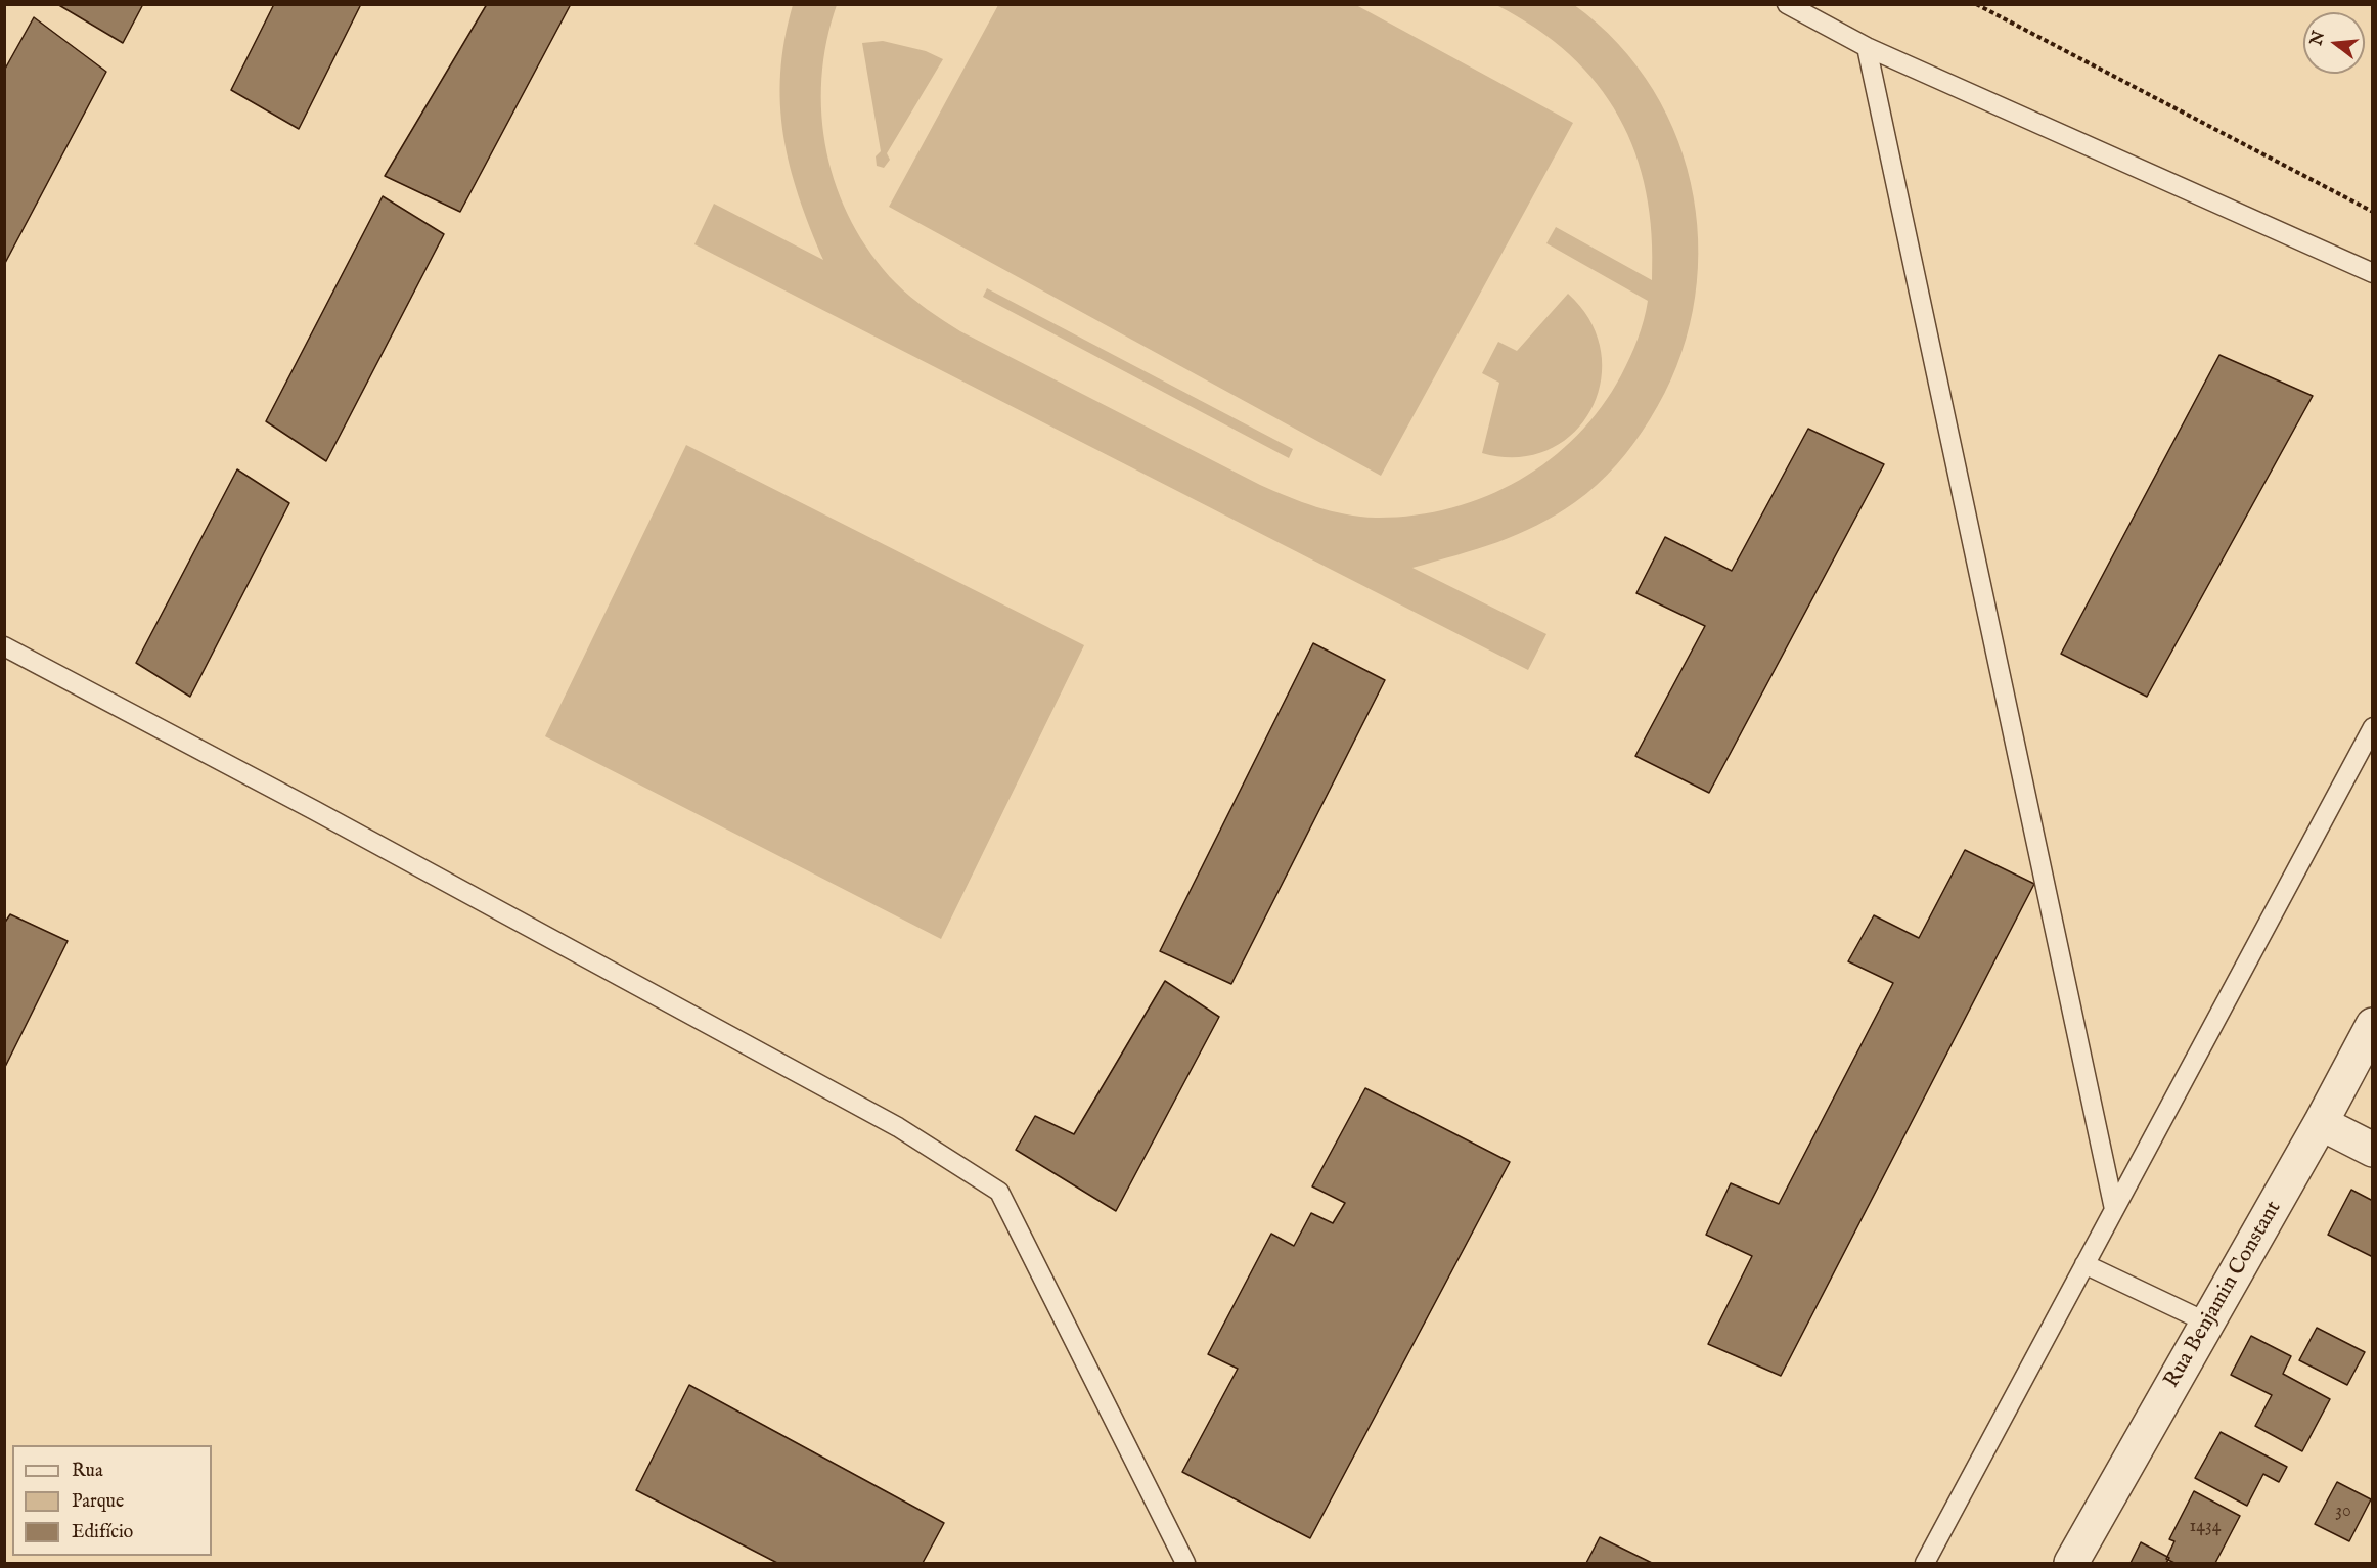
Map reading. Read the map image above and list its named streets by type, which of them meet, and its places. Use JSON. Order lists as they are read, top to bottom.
{
  "streets": {
    "street": ["Rua Benjamin Constant"]
  },
  "house_numbers": ["30", "1434"],
  "legend": ["Rua", "Parque", "Edifício"],
  "north": "left"
}
